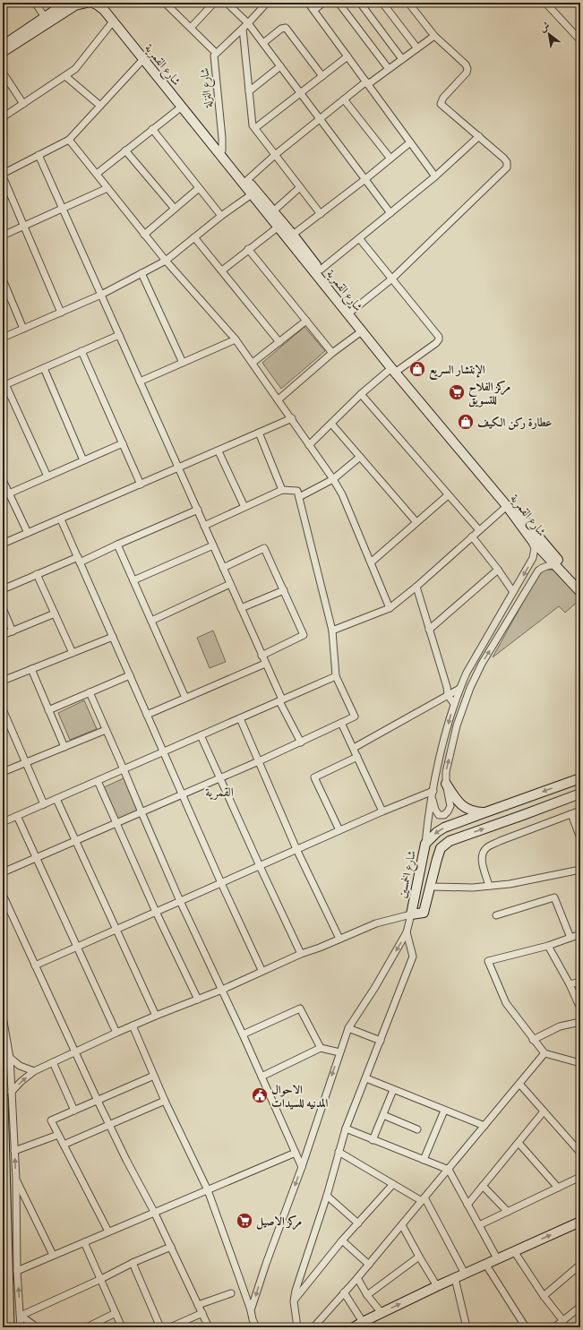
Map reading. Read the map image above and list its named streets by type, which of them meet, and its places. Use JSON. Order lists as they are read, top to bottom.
{
  "streets": {
    "street": ["شارع القمرية", "شارع النزلة", "شارع الخمسين"]
  },
  "districts": ["القمرية"],
  "places": {
    "shop": ["الإنتشار السريع", "عطارة ركن الكيف"],
    "supermarket": ["مركز الفلاح للتسويق", "مركز الاصيل"],
    "public building": ["الاحوال المدنيه للسيدات"]
  },
  "north": "top left"
}
